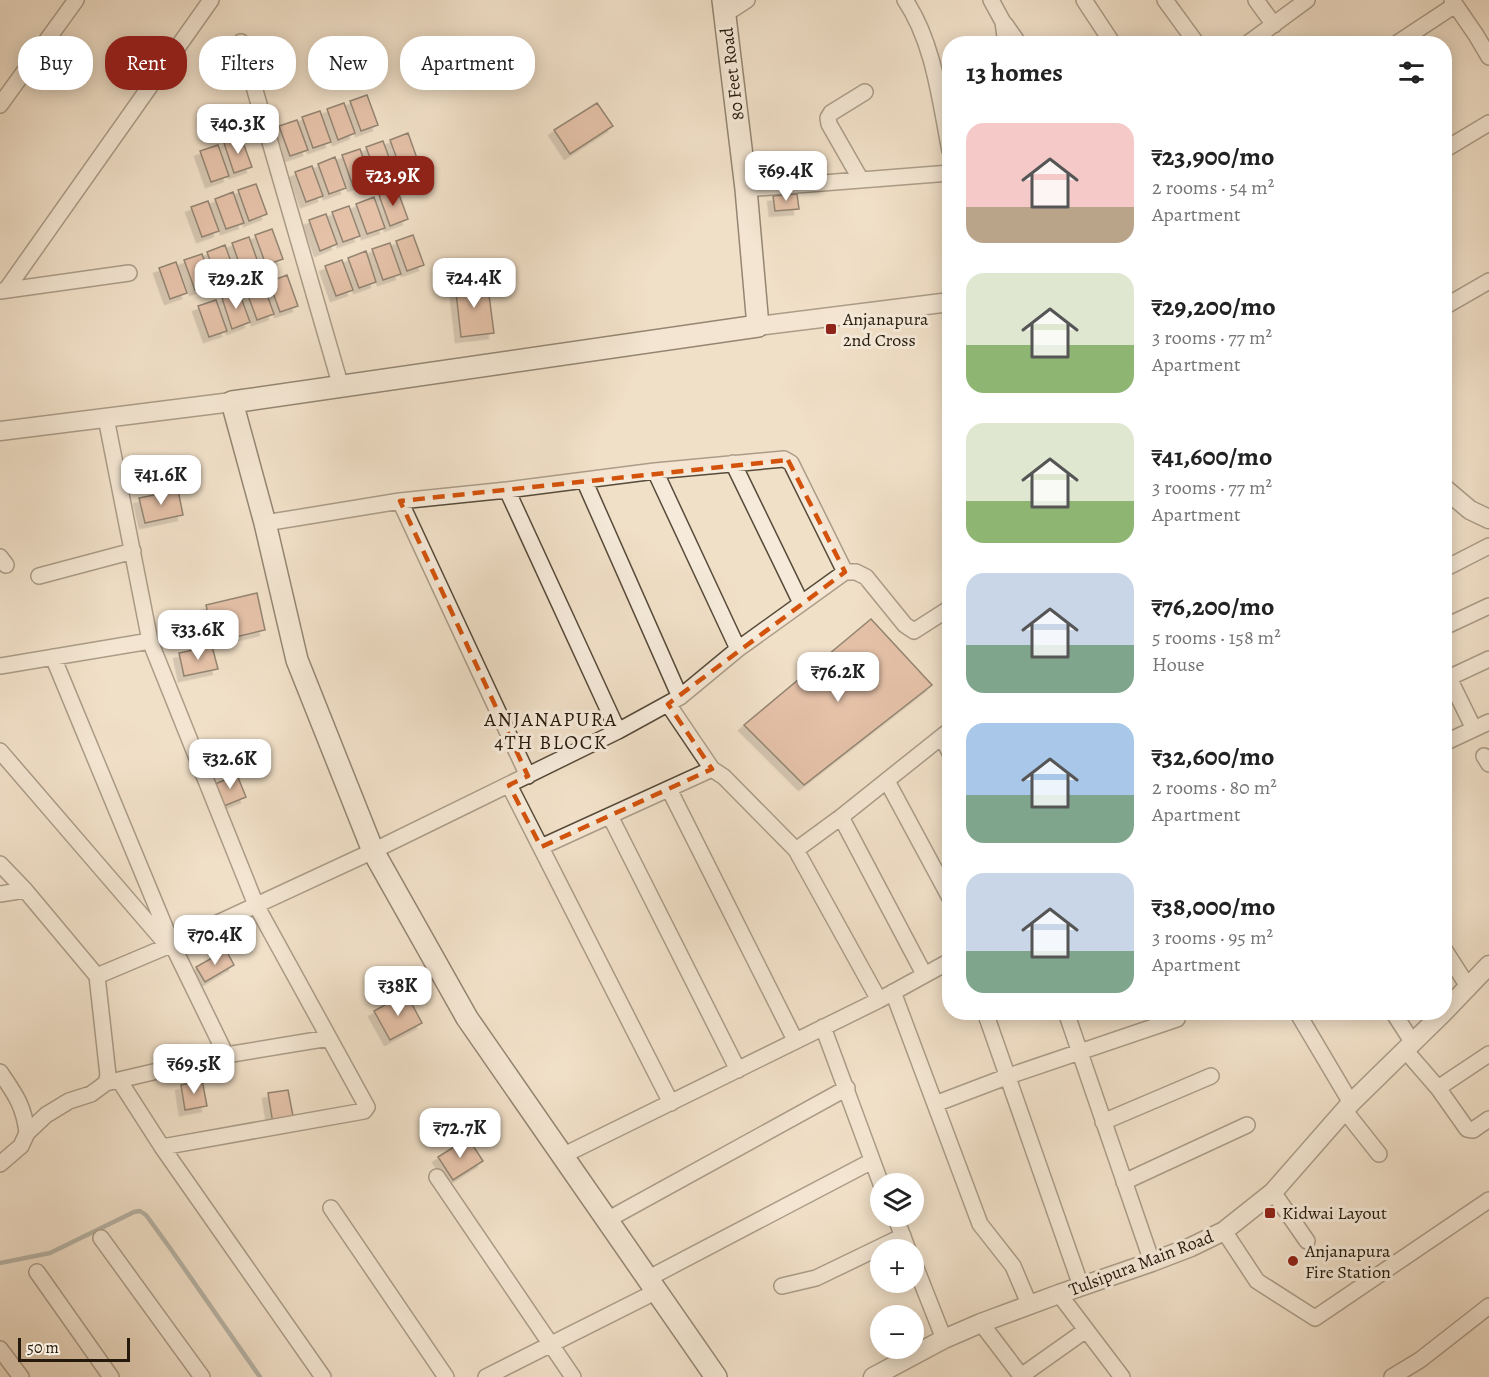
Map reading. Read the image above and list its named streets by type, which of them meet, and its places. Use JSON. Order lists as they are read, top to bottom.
{
  "streets": {
    "main road": ["80 Feet Road"],
    "street": ["Tulsipura Main Road"]
  },
  "districts": ["ANJANAPURA 4TH BLOCK"],
  "places": {
    "transit": ["Anjanapura 2nd Cross", "Kidwai Layout"],
    "other": ["Anjanapura Fire Station"]
  },
  "scale_bar": "50 m",
  "page": {
    "chip": [
      "Buy",
      "Rent",
      "Filters",
      "New",
      "Apartment"
    ],
    "heading": "13 homes",
    "price": [
      "₹40.3K",
      "₹69.4K",
      "₹23.9K",
      "₹24.4K",
      "₹29.2K",
      "₹41.6K",
      "₹33.6K",
      "₹76.2K",
      "₹32.6K",
      "₹70.4K",
      "₹38K",
      "₹69.5K",
      "₹72.7K"
    ],
    "list": [
      {
        "name": "₹23,900/mo",
        "note": "2 rooms · 54 m² · Apartment"
      },
      {
        "name": "₹29,200/mo",
        "note": "3 rooms · 77 m² · Apartment"
      },
      {
        "name": "₹41,600/mo",
        "note": "3 rooms · 77 m² · Apartment"
      },
      {
        "name": "₹76,200/mo",
        "note": "5 rooms · 158 m² · House"
      },
      {
        "name": "₹32,600/mo",
        "note": "2 rooms · 80 m² · Apartment"
      },
      {
        "name": "₹38,000/mo",
        "note": "3 rooms · 95 m² · Apartment"
      }
    ],
    "map_buttons": ["+", "−"],
    "scale": "50 m"
  }
}
